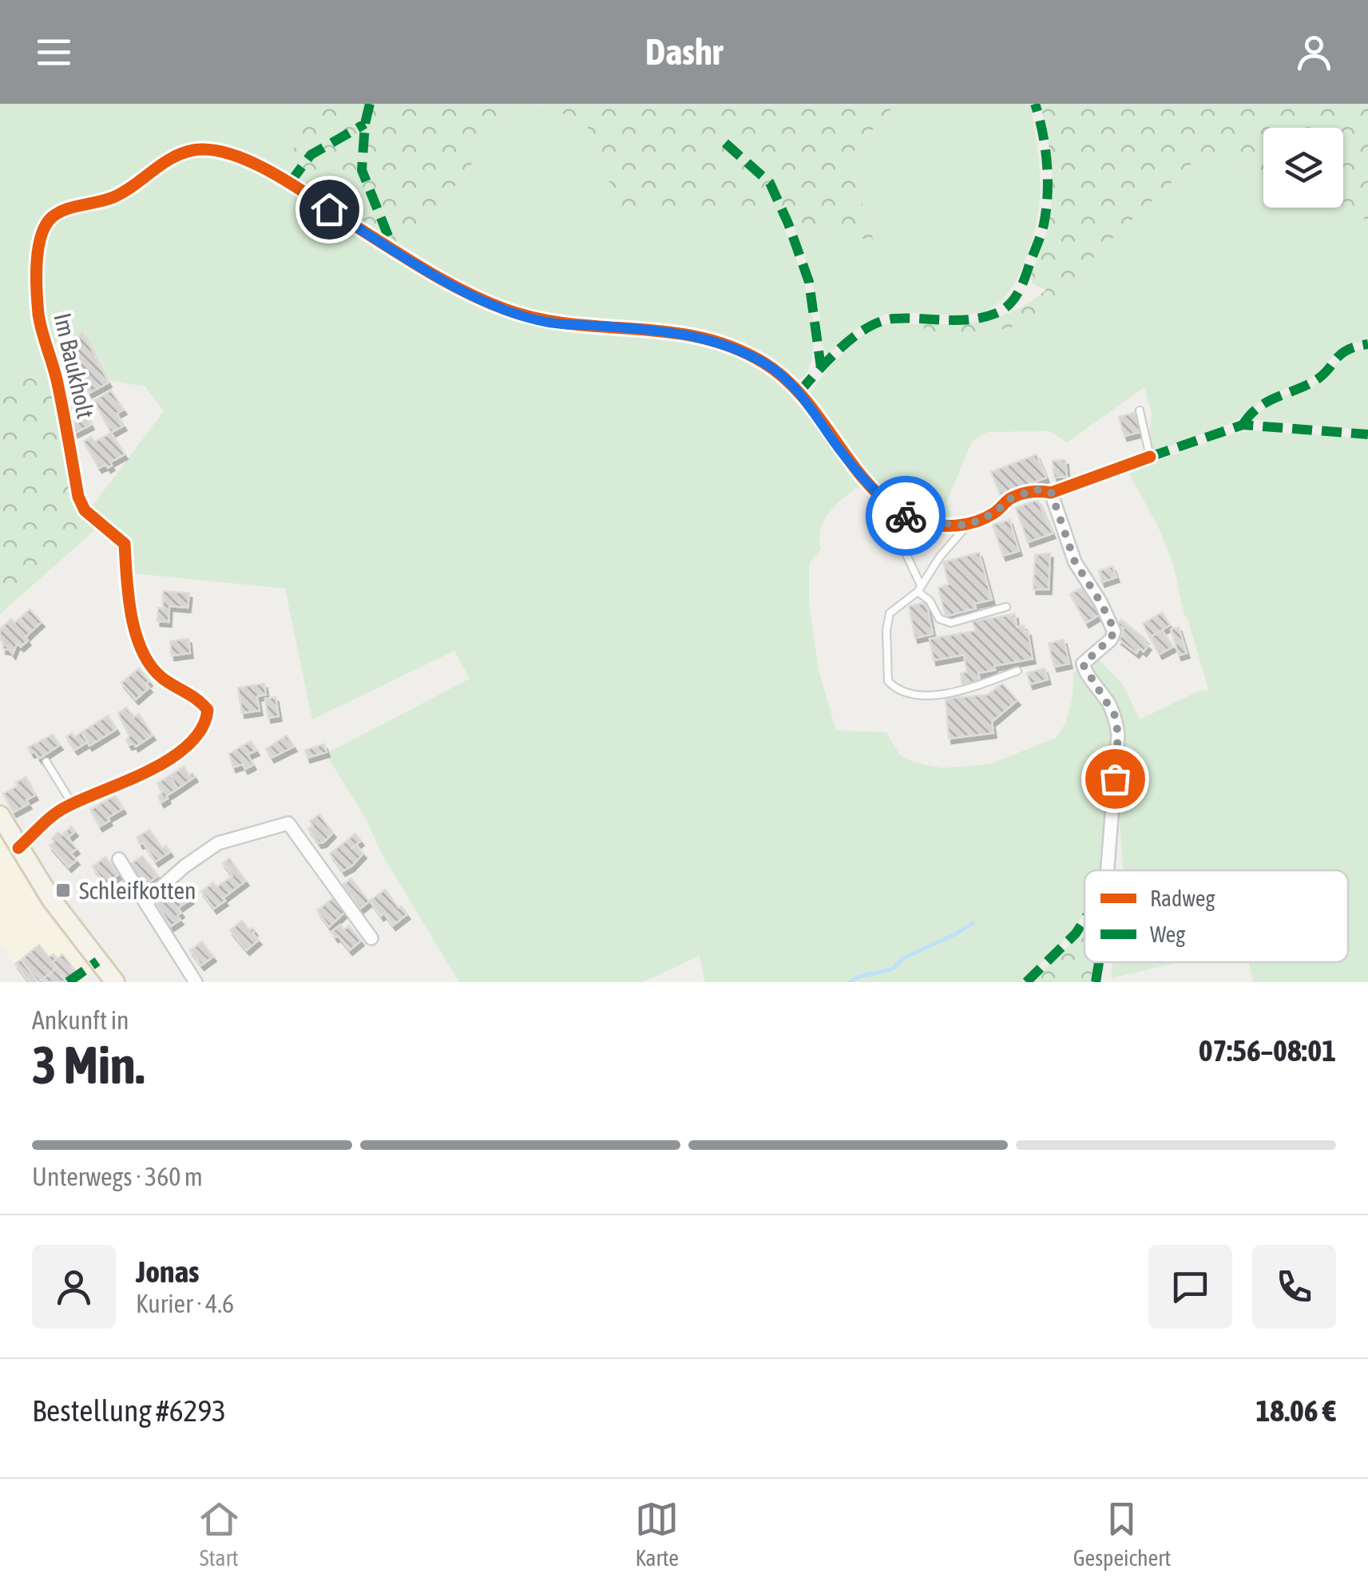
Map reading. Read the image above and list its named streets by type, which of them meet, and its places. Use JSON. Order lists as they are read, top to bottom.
{
  "streets": {
    "street": ["Im Baukholt"]
  },
  "places": {
    "transit": ["Schleifkotten"]
  },
  "legend": ["Radweg", "Weg"],
  "page": {
    "header": "Dashr",
    "heading": ["3 Min.", "Ankunft in", "07:56–08:01"],
    "panel": [
      "Jonas",
      "Kurier · 4.6",
      "Bestellung #6293",
      "18.06 €"
    ],
    "bar": "Unterwegs · 360 m",
    "tabs": ["Start", "Karte", "Gespeichert"]
  }
}
